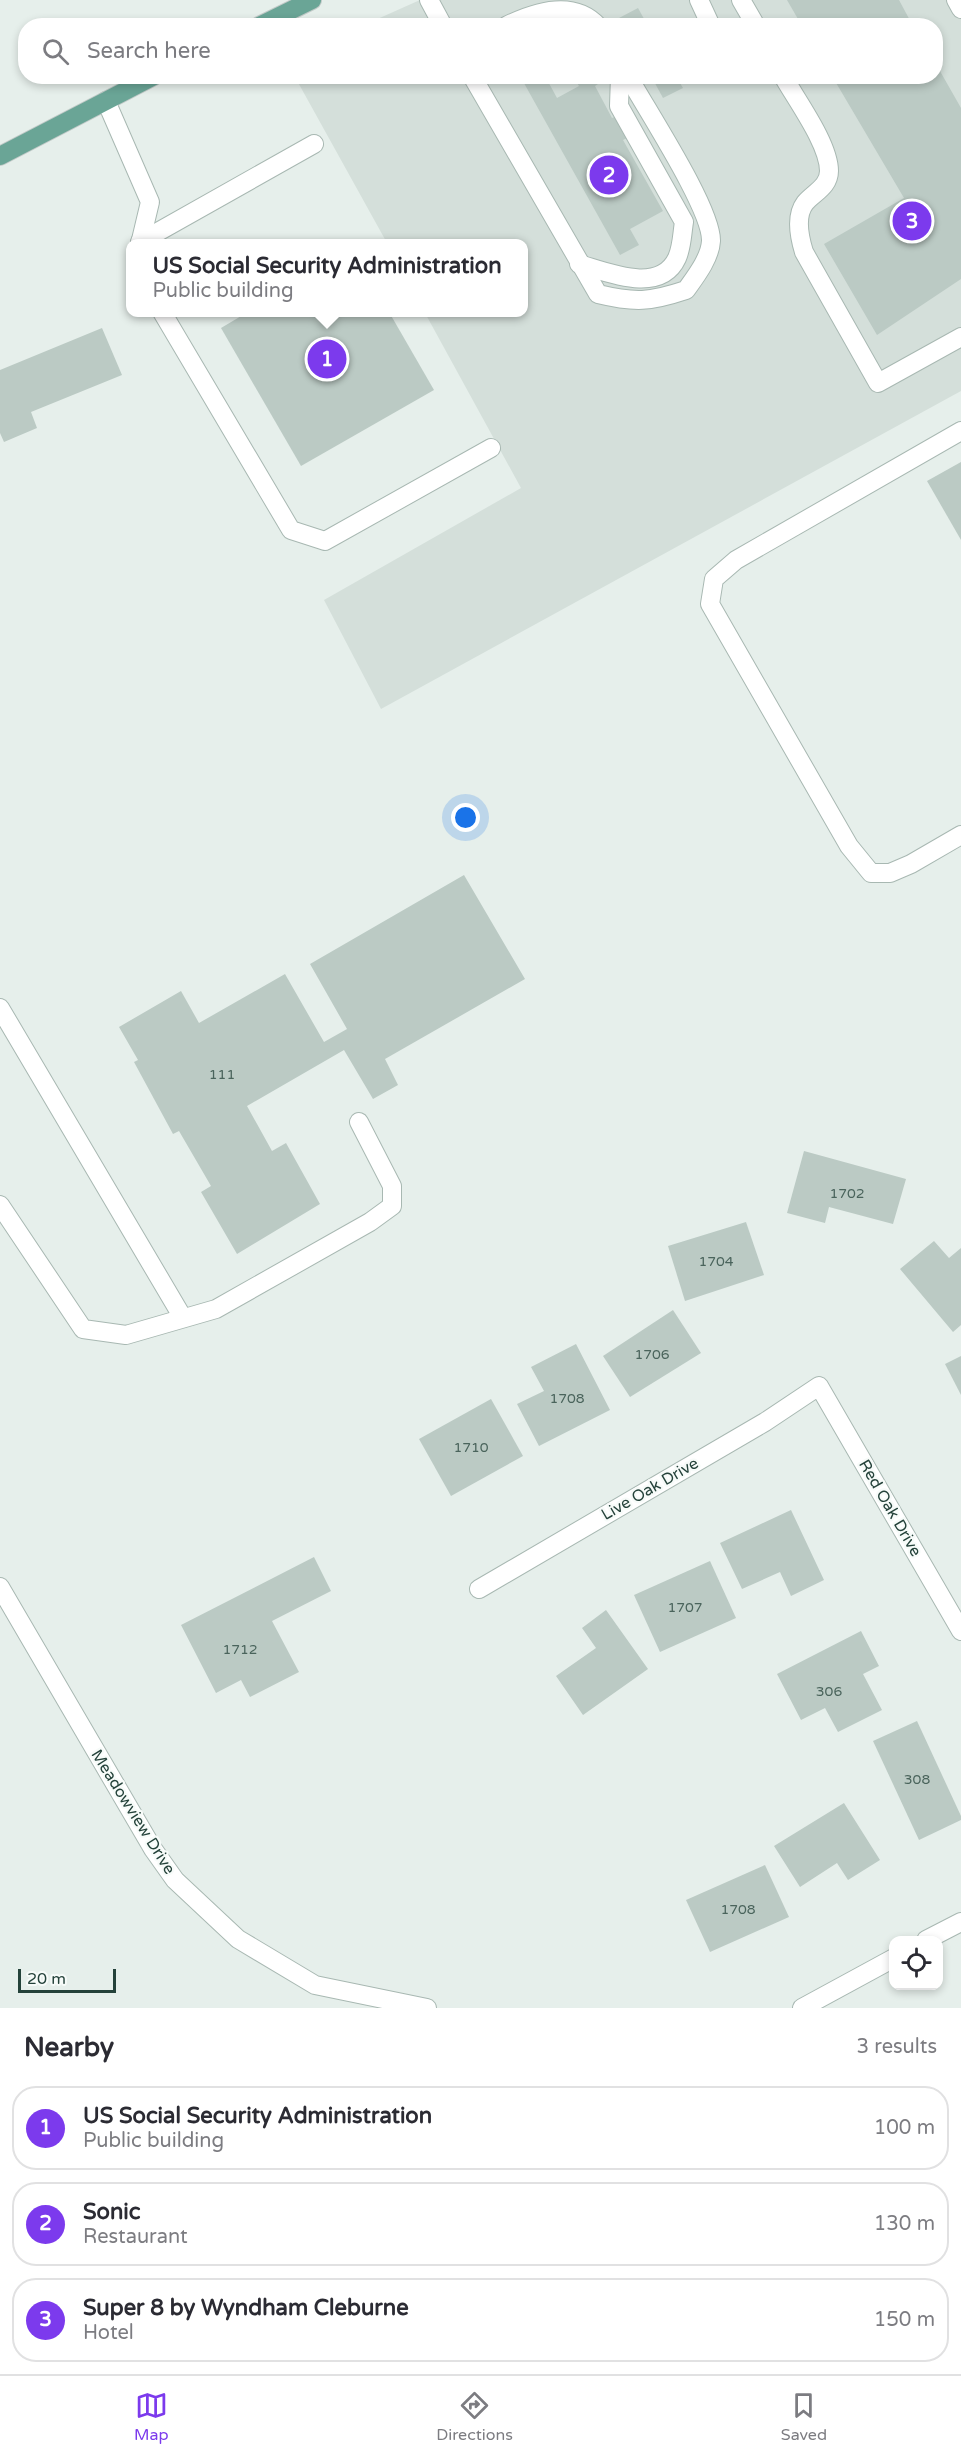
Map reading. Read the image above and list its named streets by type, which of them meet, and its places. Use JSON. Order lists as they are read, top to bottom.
{
  "streets": {
    "street": ["Live Oak Drive", "Red Oak Drive", "Meadowview Drive"]
  },
  "crossings": [
    ["Live Oak Drive", "Red Oak Drive"]
  ],
  "house_numbers": [
    "111",
    "1702",
    "1704",
    "1706",
    "1708",
    "1710",
    "1707",
    "1712",
    "306",
    "308",
    "1708"
  ],
  "scale_bar": "20 m",
  "page": {
    "search": "Search here",
    "pins": ["2", "3", "1"],
    "popup": ["US Social Security Administration", "Public building"],
    "scale": "20 m",
    "heading": ["Nearby", "3 results"],
    "list": [
      {
        "mark": "1",
        "name": "US Social Security Administration",
        "note": "Public building",
        "value": "100 m"
      },
      {
        "mark": "2",
        "name": "Sonic",
        "note": "Restaurant",
        "value": "130 m"
      },
      {
        "mark": "3",
        "name": "Super 8 by Wyndham Cleburne",
        "note": "Hotel",
        "value": "150 m"
      }
    ],
    "nav": ["Map", "Directions", "Saved"]
  }
}
